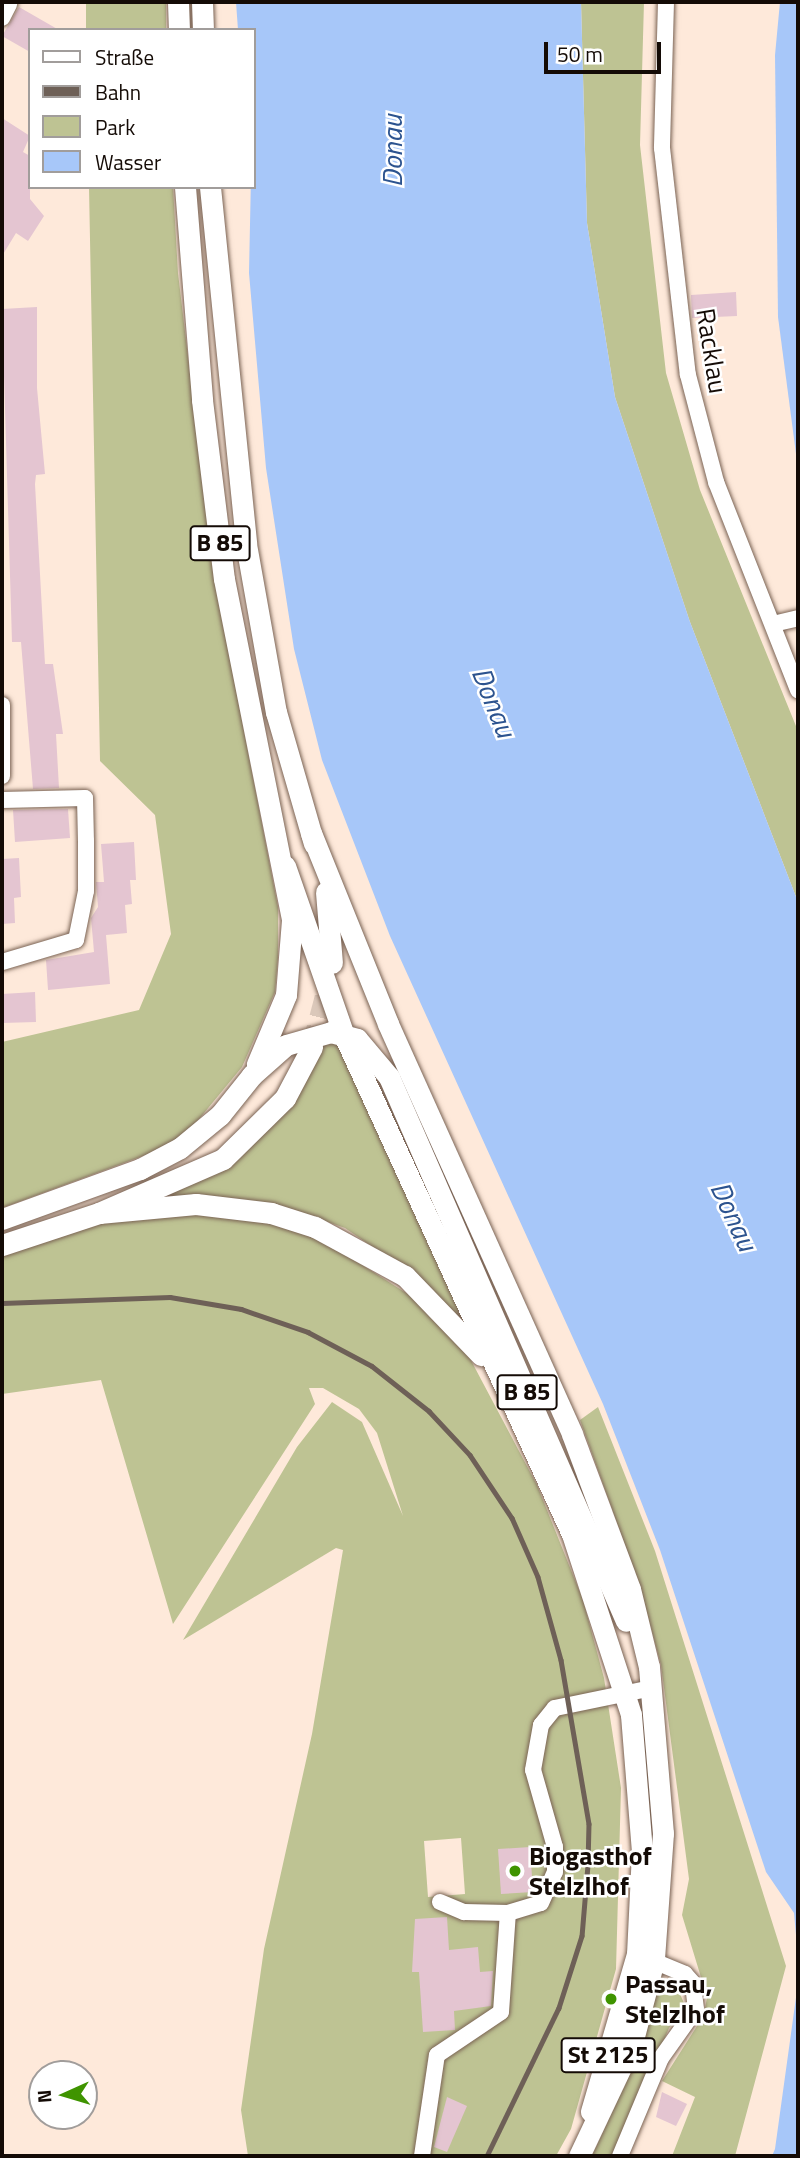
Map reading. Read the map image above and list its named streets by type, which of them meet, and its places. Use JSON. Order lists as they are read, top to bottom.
{
  "streets": {
    "main road": ["B 85", "St 2125"],
    "street": ["Racklau"]
  },
  "crossings": [
    ["B 85", "St 2125"]
  ],
  "water": ["Donau"],
  "places": ["Biogasthof Stelzlhof", "Passau, Stelzlhof"],
  "legend": [
    "Straße",
    "Bahn",
    "Park",
    "Wasser"
  ],
  "scale_bar": "50 m",
  "north": "left"
}
